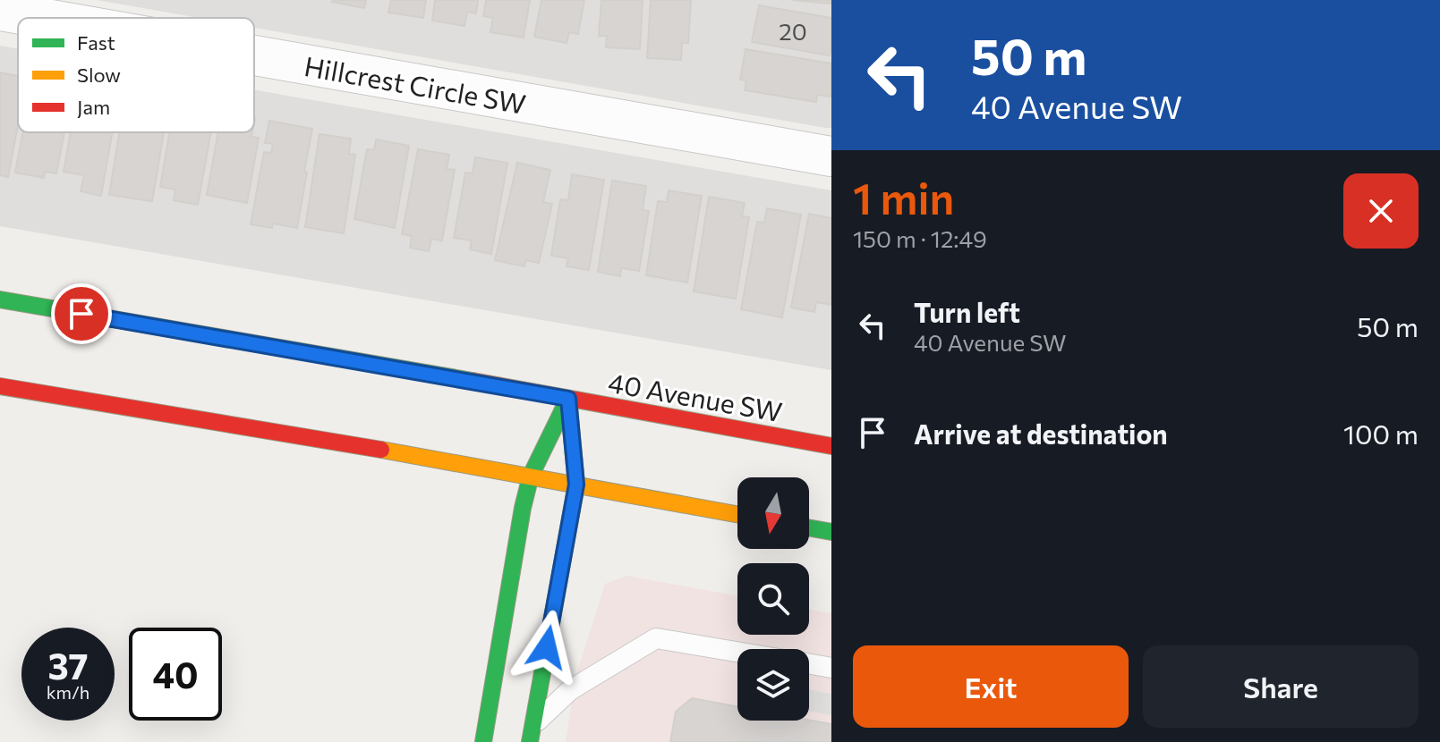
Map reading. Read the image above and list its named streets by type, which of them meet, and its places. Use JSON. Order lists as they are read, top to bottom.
{
  "streets": {
    "main road": ["40 Avenue SW"],
    "street": ["Hillcrest Circle SW"]
  },
  "house_numbers": ["20"],
  "legend": ["Fast", "Slow", "Jam"],
  "north": "bottom",
  "page": {
    "turn": ["50 m", "40 Avenue SW"],
    "heading": ["1 min", "150 m · 12:49"],
    "list": [
      {
        "name": "Turn left",
        "note": "40 Avenue SW",
        "value": "50 m"
      },
      {
        "name": "Arrive at destination",
        "value": "100 m"
      }
    ],
    "speed": "37 km/h",
    "limit": "40",
    "buttons": ["Exit", "Share"]
  }
}
